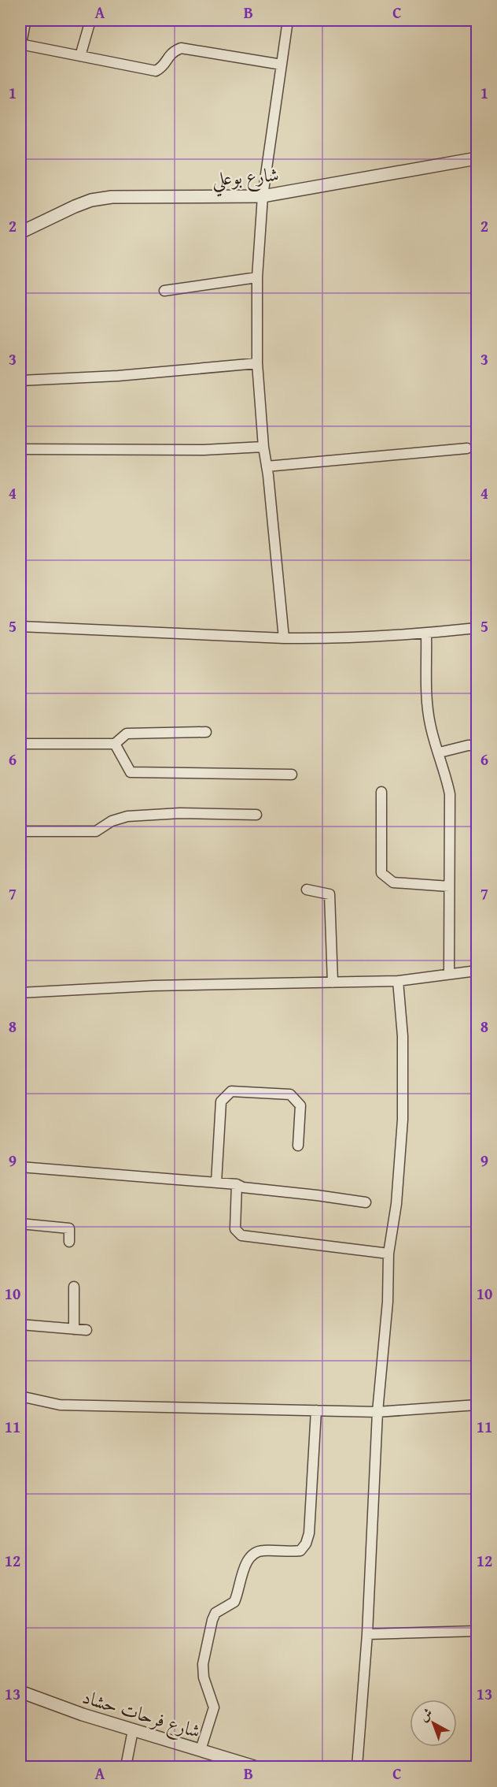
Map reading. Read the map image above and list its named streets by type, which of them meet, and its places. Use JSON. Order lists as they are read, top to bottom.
{
  "streets": {
    "street": ["شارع بوعلي", "شارع فرحات حشاد"]
  },
  "north": "top left",
  "grid": {
    "columns": ["A", "B", "C"],
    "rows": [
      "1",
      "2",
      "3",
      "4",
      "5",
      "6",
      "7",
      "8",
      "9",
      "10",
      "11",
      "12",
      "13"
    ]
  }
}
